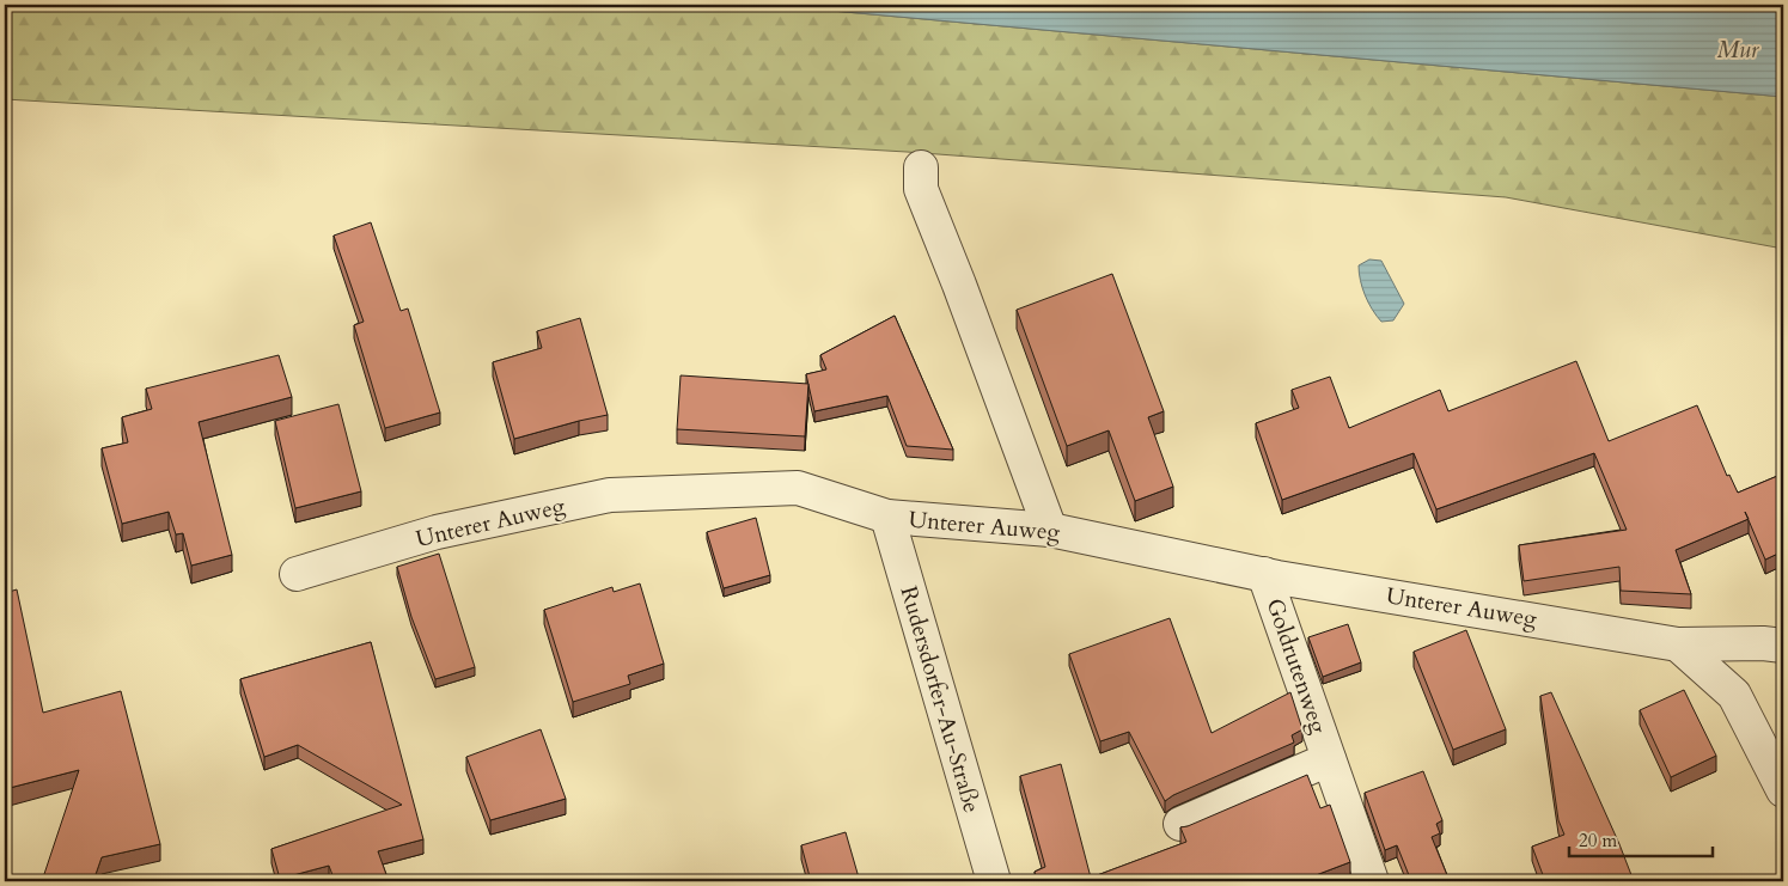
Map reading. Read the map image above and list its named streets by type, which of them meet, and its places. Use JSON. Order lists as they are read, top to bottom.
{
  "streets": {
    "street": ["Unterer Auweg", "Goldrutenweg", "Rudersdorfer-Au-Straße"]
  },
  "crossings": [
    ["Unterer Auweg", "Goldrutenweg"],
    ["Unterer Auweg", "Rudersdorfer-Au-Straße"]
  ],
  "water": ["Mur"],
  "scale_bar": "20 m"
}
